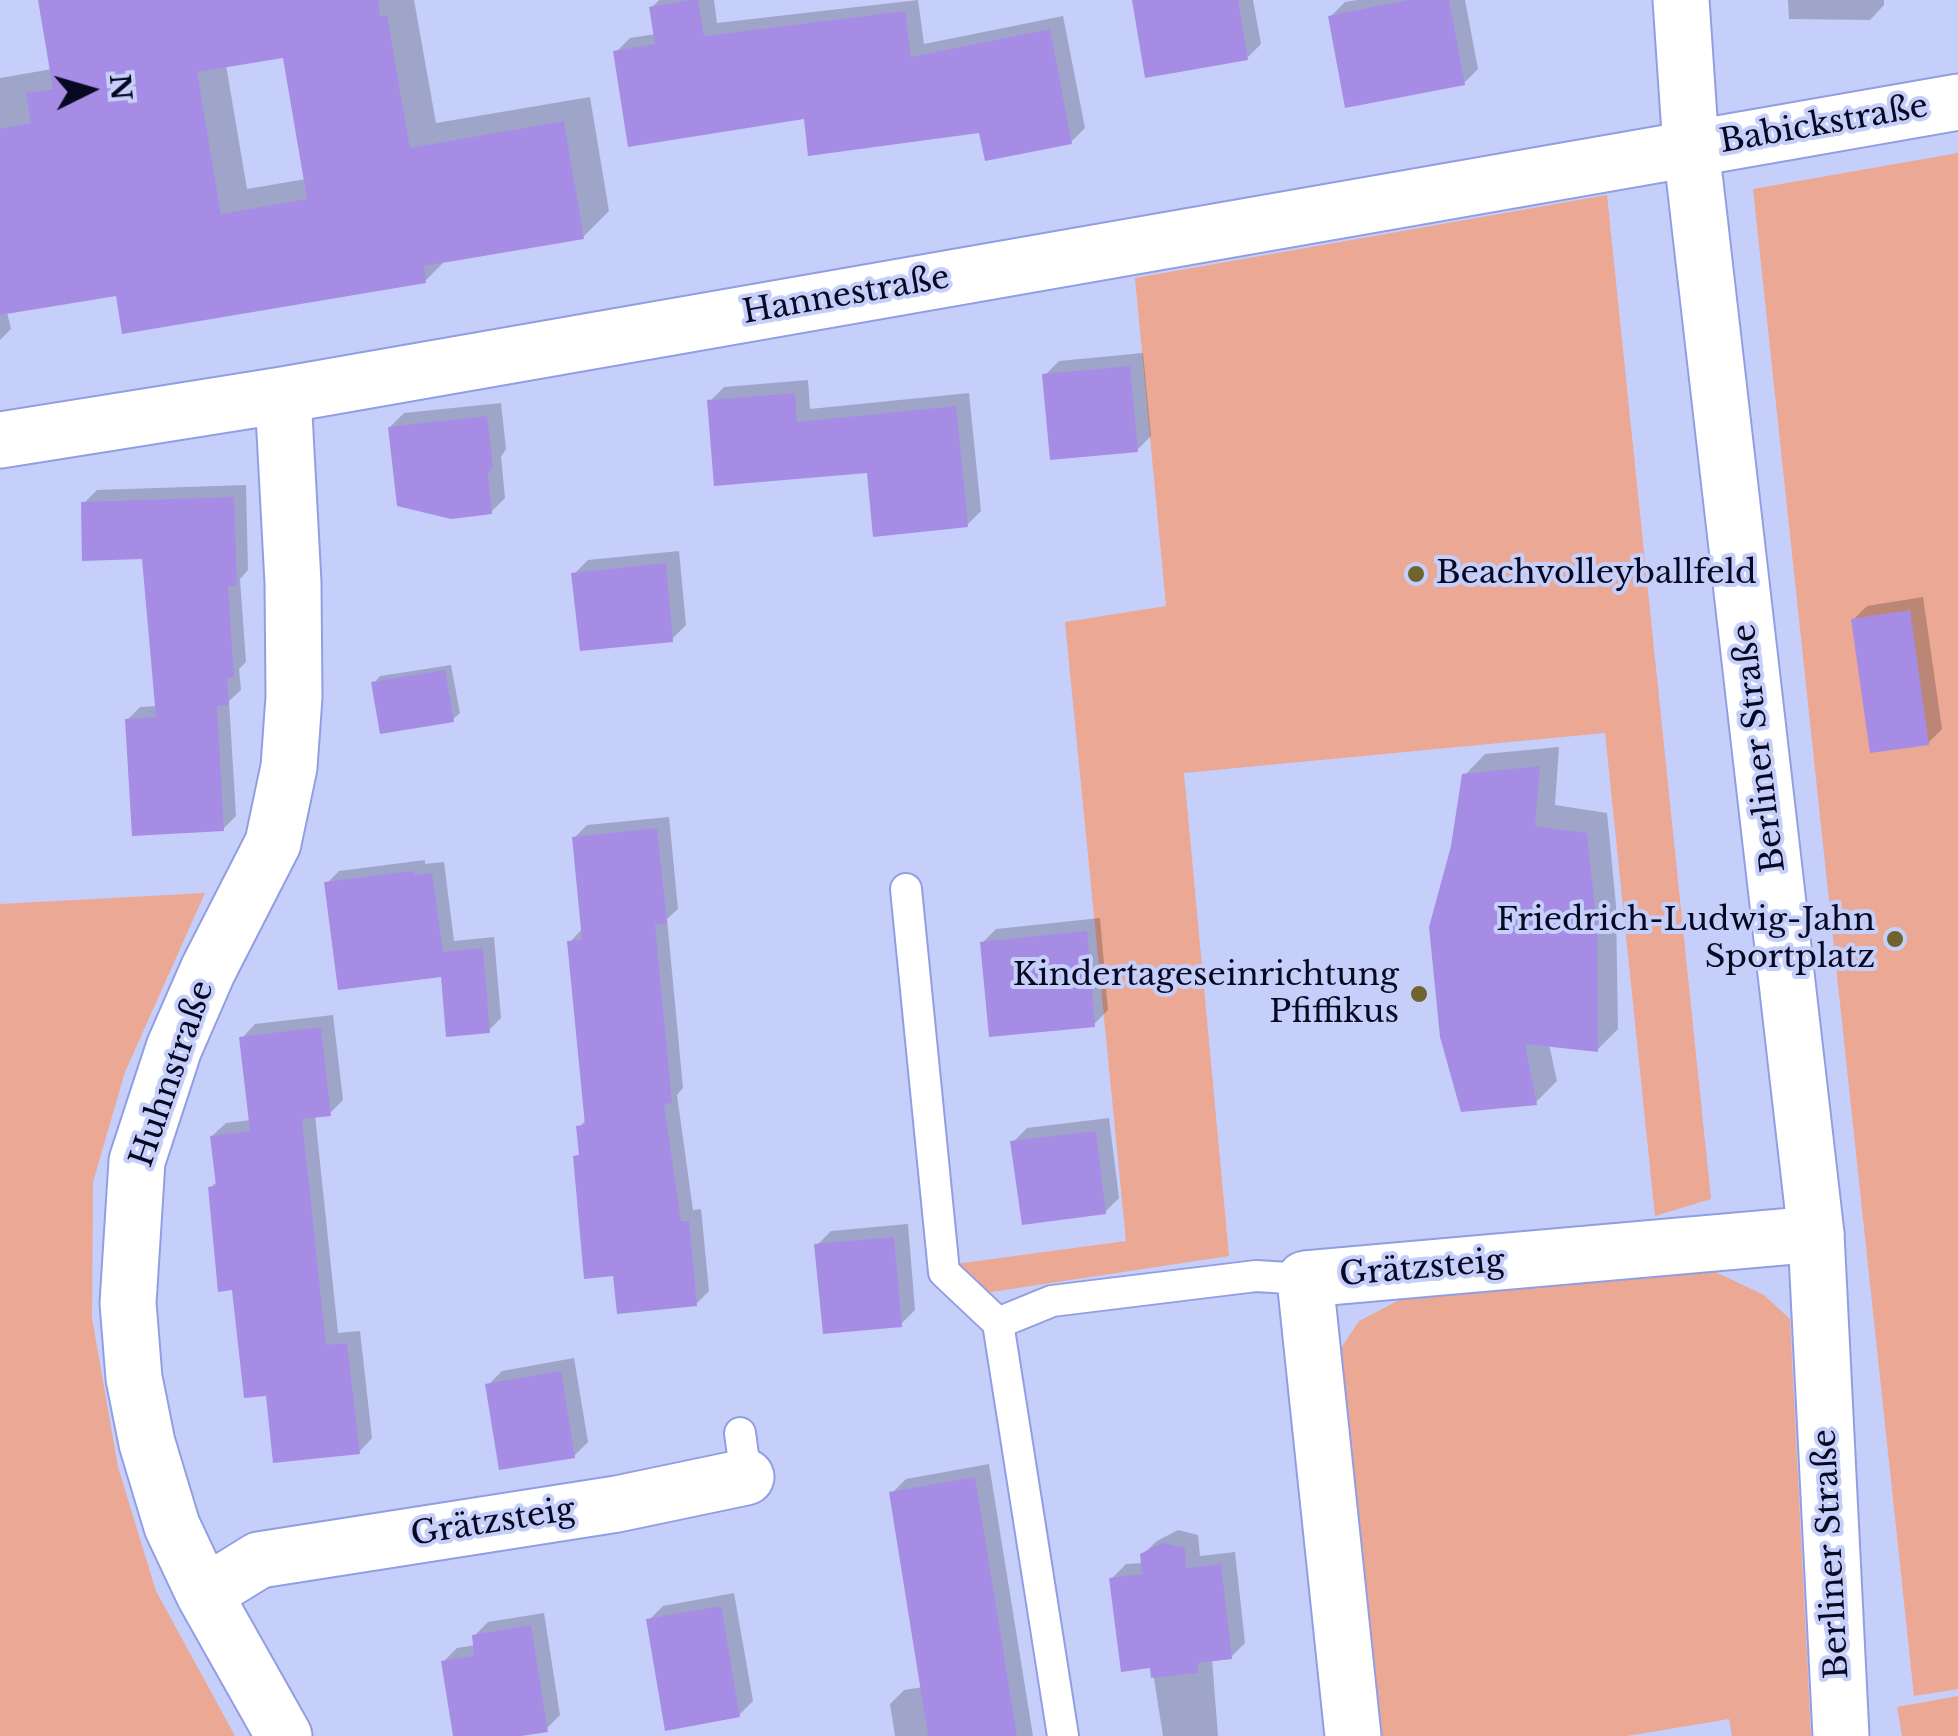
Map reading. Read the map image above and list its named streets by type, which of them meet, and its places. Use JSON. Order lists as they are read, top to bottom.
{
  "streets": {
    "street": [
      "Babickstraße",
      "Hannestraße",
      "Berliner Straße",
      "Huhnstraße",
      "Grätzsteig"
    ]
  },
  "crossings": [
    ["Babickstraße", "Hannestraße"],
    ["Babickstraße", "Berliner Straße"],
    ["Hannestraße", "Berliner Straße"],
    ["Hannestraße", "Huhnstraße"],
    ["Berliner Straße", "Grätzsteig"],
    ["Huhnstraße", "Grätzsteig"]
  ],
  "places": ["Beachvolleyballfeld", "Friedrich-Ludwig-Jahn Sportplatz", "Kindertageseinrichtung Pfiffikus"],
  "north": "right"
}
